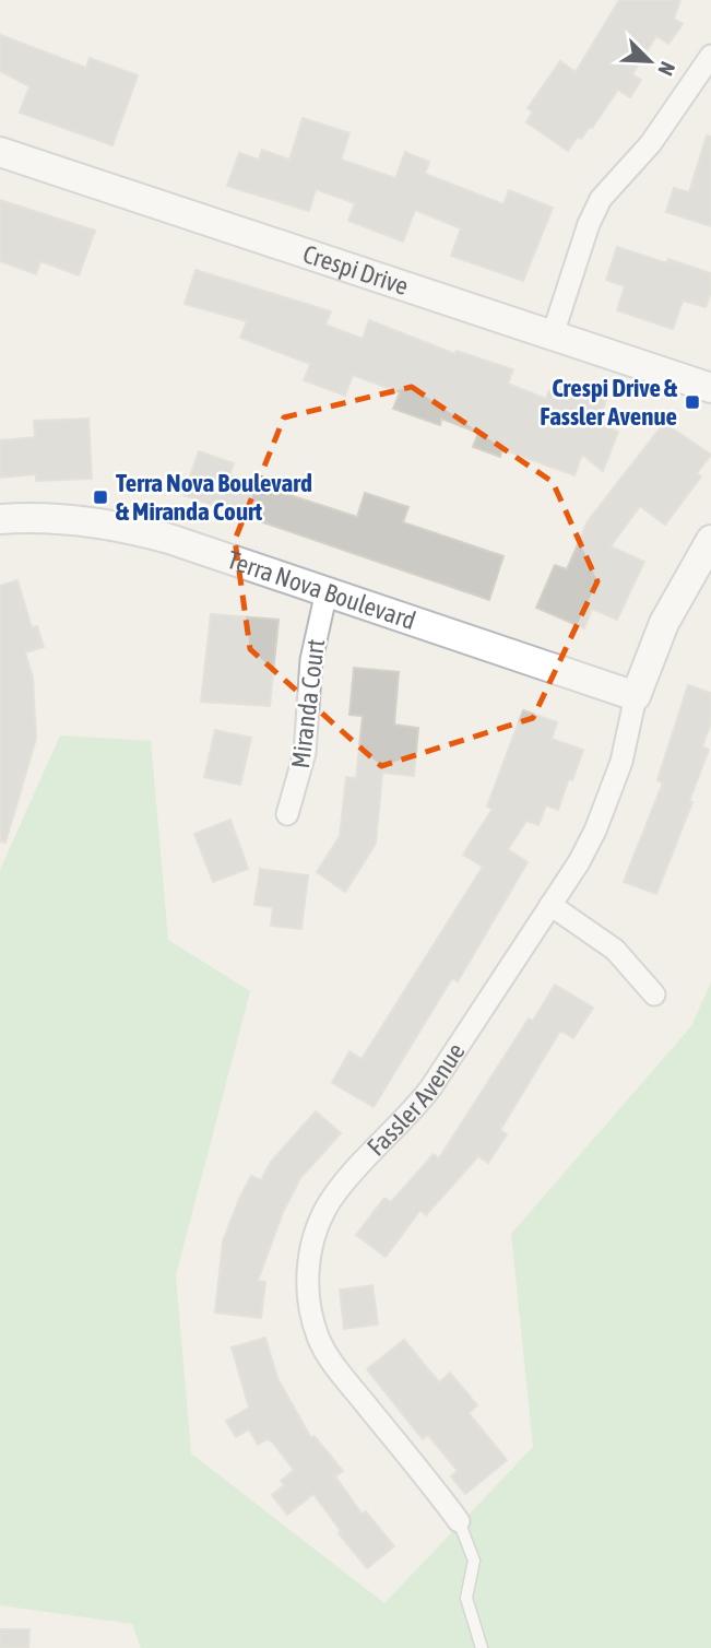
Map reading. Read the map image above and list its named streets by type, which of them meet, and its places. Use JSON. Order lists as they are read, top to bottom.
{
  "streets": {
    "street": [
      "Crespi Drive",
      "Terra Nova Boulevard",
      "Miranda Court",
      "Fassler Avenue"
    ]
  },
  "crossings": [
    ["Terra Nova Boulevard", "Miranda Court"],
    ["Terra Nova Boulevard", "Fassler Avenue"]
  ],
  "places": {
    "transit": ["Crespi Drive & Fassler Avenue", "Terra Nova Boulevard & Miranda Court"]
  },
  "north": "bottom right"
}
